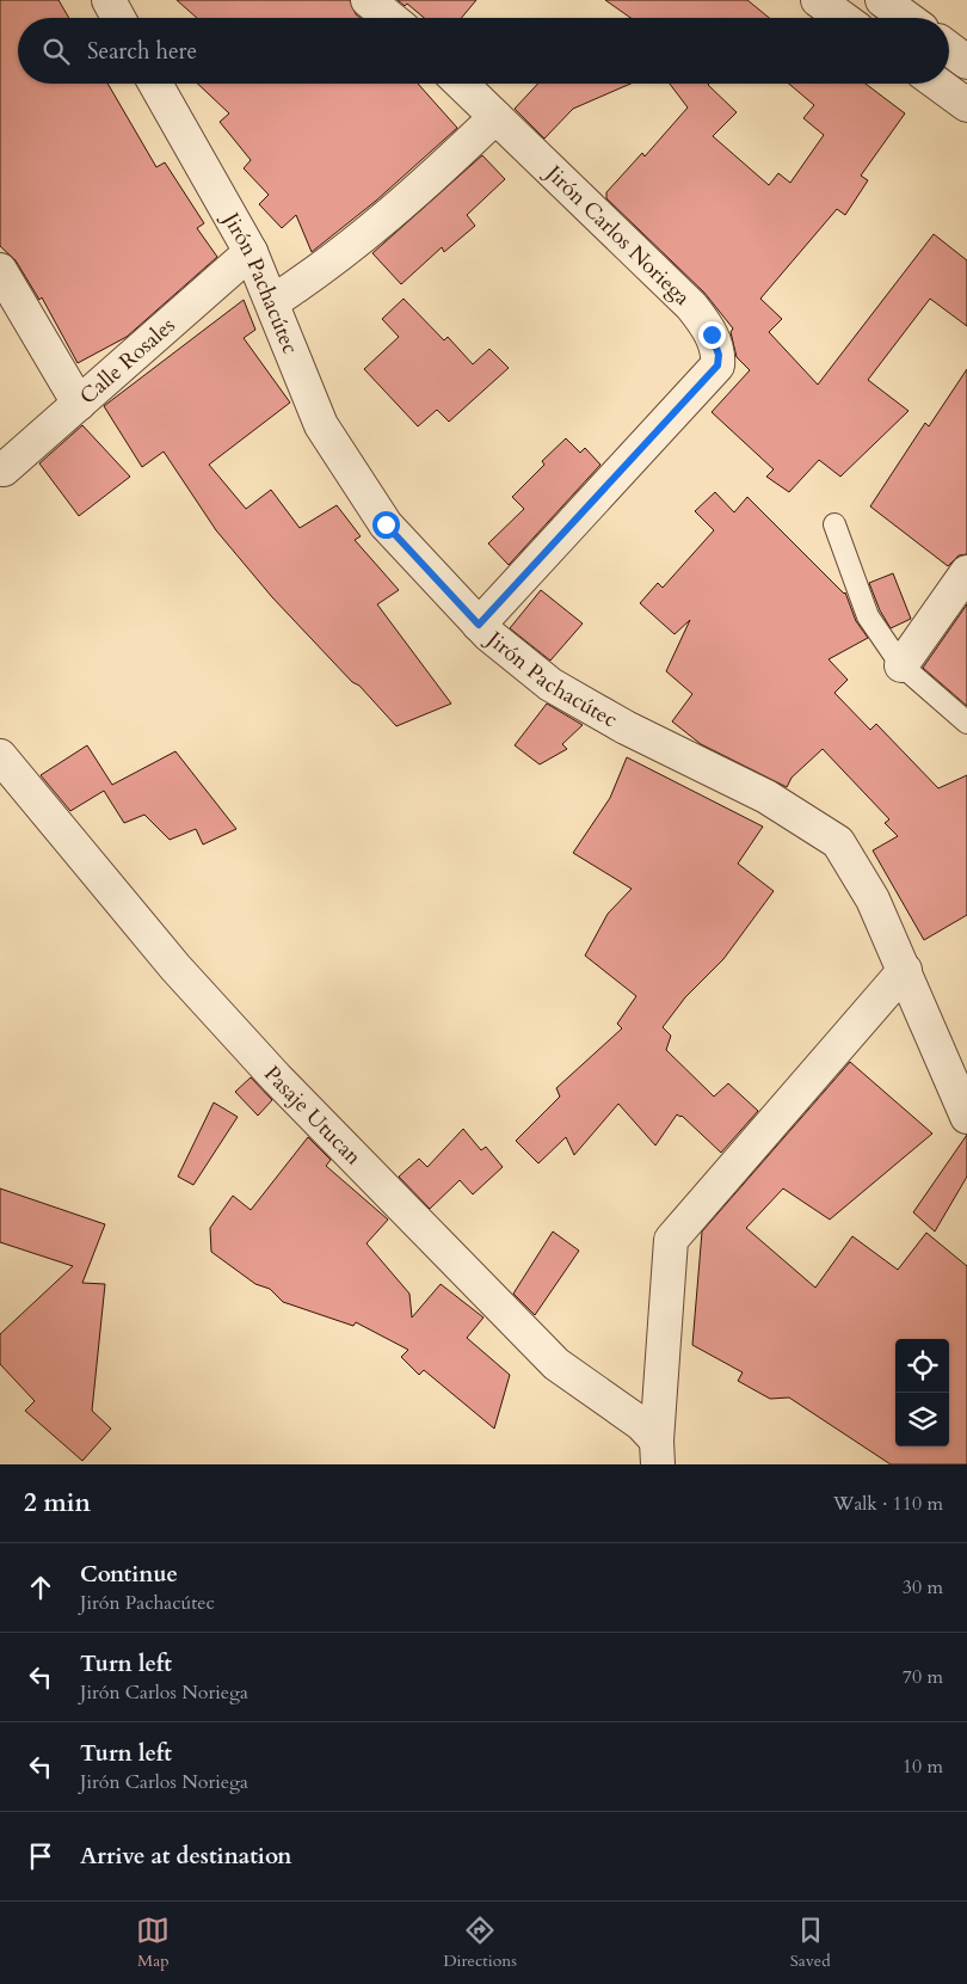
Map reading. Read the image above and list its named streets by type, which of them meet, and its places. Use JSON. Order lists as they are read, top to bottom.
{
  "streets": {
    "street": [
      "Jirón Carlos Noriega",
      "Jirón Pachacútec",
      "Calle Rosales",
      "Pasaje Utucan"
    ]
  },
  "crossings": [
    ["Jirón Carlos Noriega", "Jirón Pachacútec"],
    ["Jirón Pachacútec", "Calle Rosales"]
  ],
  "page": {
    "search": "Search here",
    "heading": ["2 min", "Walk · 110 m"],
    "list": [
      ["Continue", "Jirón Pachacútec", "30 m"],
      ["Turn left", "Jirón Carlos Noriega", "70 m"],
      ["Turn left", "Jirón Carlos Noriega", "10 m"],
      "Arrive at destination"
    ],
    "nav": ["Map", "Directions", "Saved"]
  }
}
